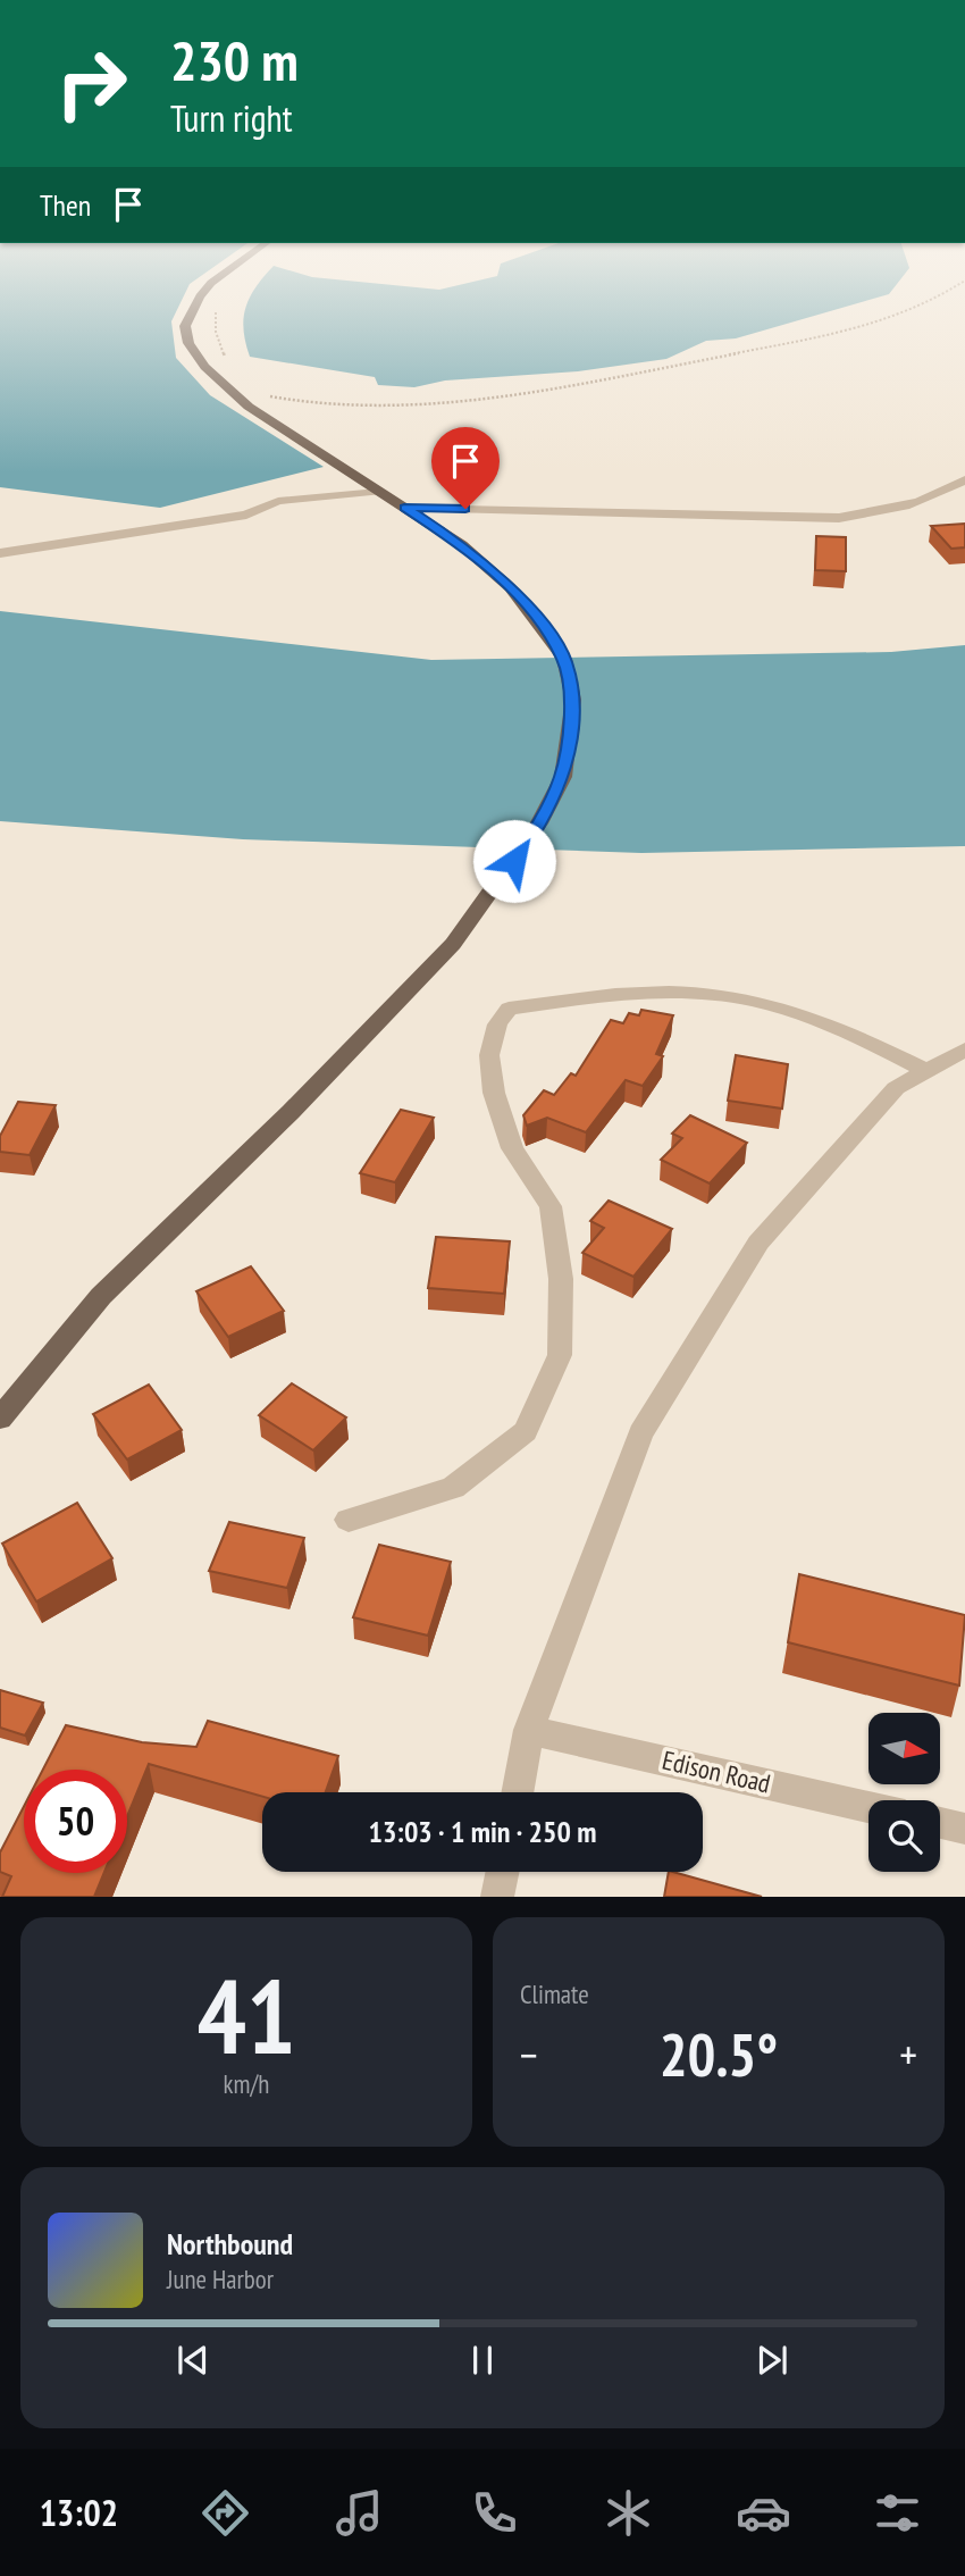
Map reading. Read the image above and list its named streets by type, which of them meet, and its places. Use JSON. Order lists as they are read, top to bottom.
{
  "streets": {
    "street": ["Edison Road"]
  },
  "north": "right",
  "page": {
    "turn": ["230 m", "Turn right"],
    "then": "Then",
    "limit": "50",
    "trip": "13:03 · 1 min · 250 m",
    "tile": [
      ["41", "km/h"],
      "Climate"
    ],
    "heat": ["−", "20.5°", "+"],
    "song": ["Northbound", "June Harbor"],
    "tabs": "13:02"
  }
}
